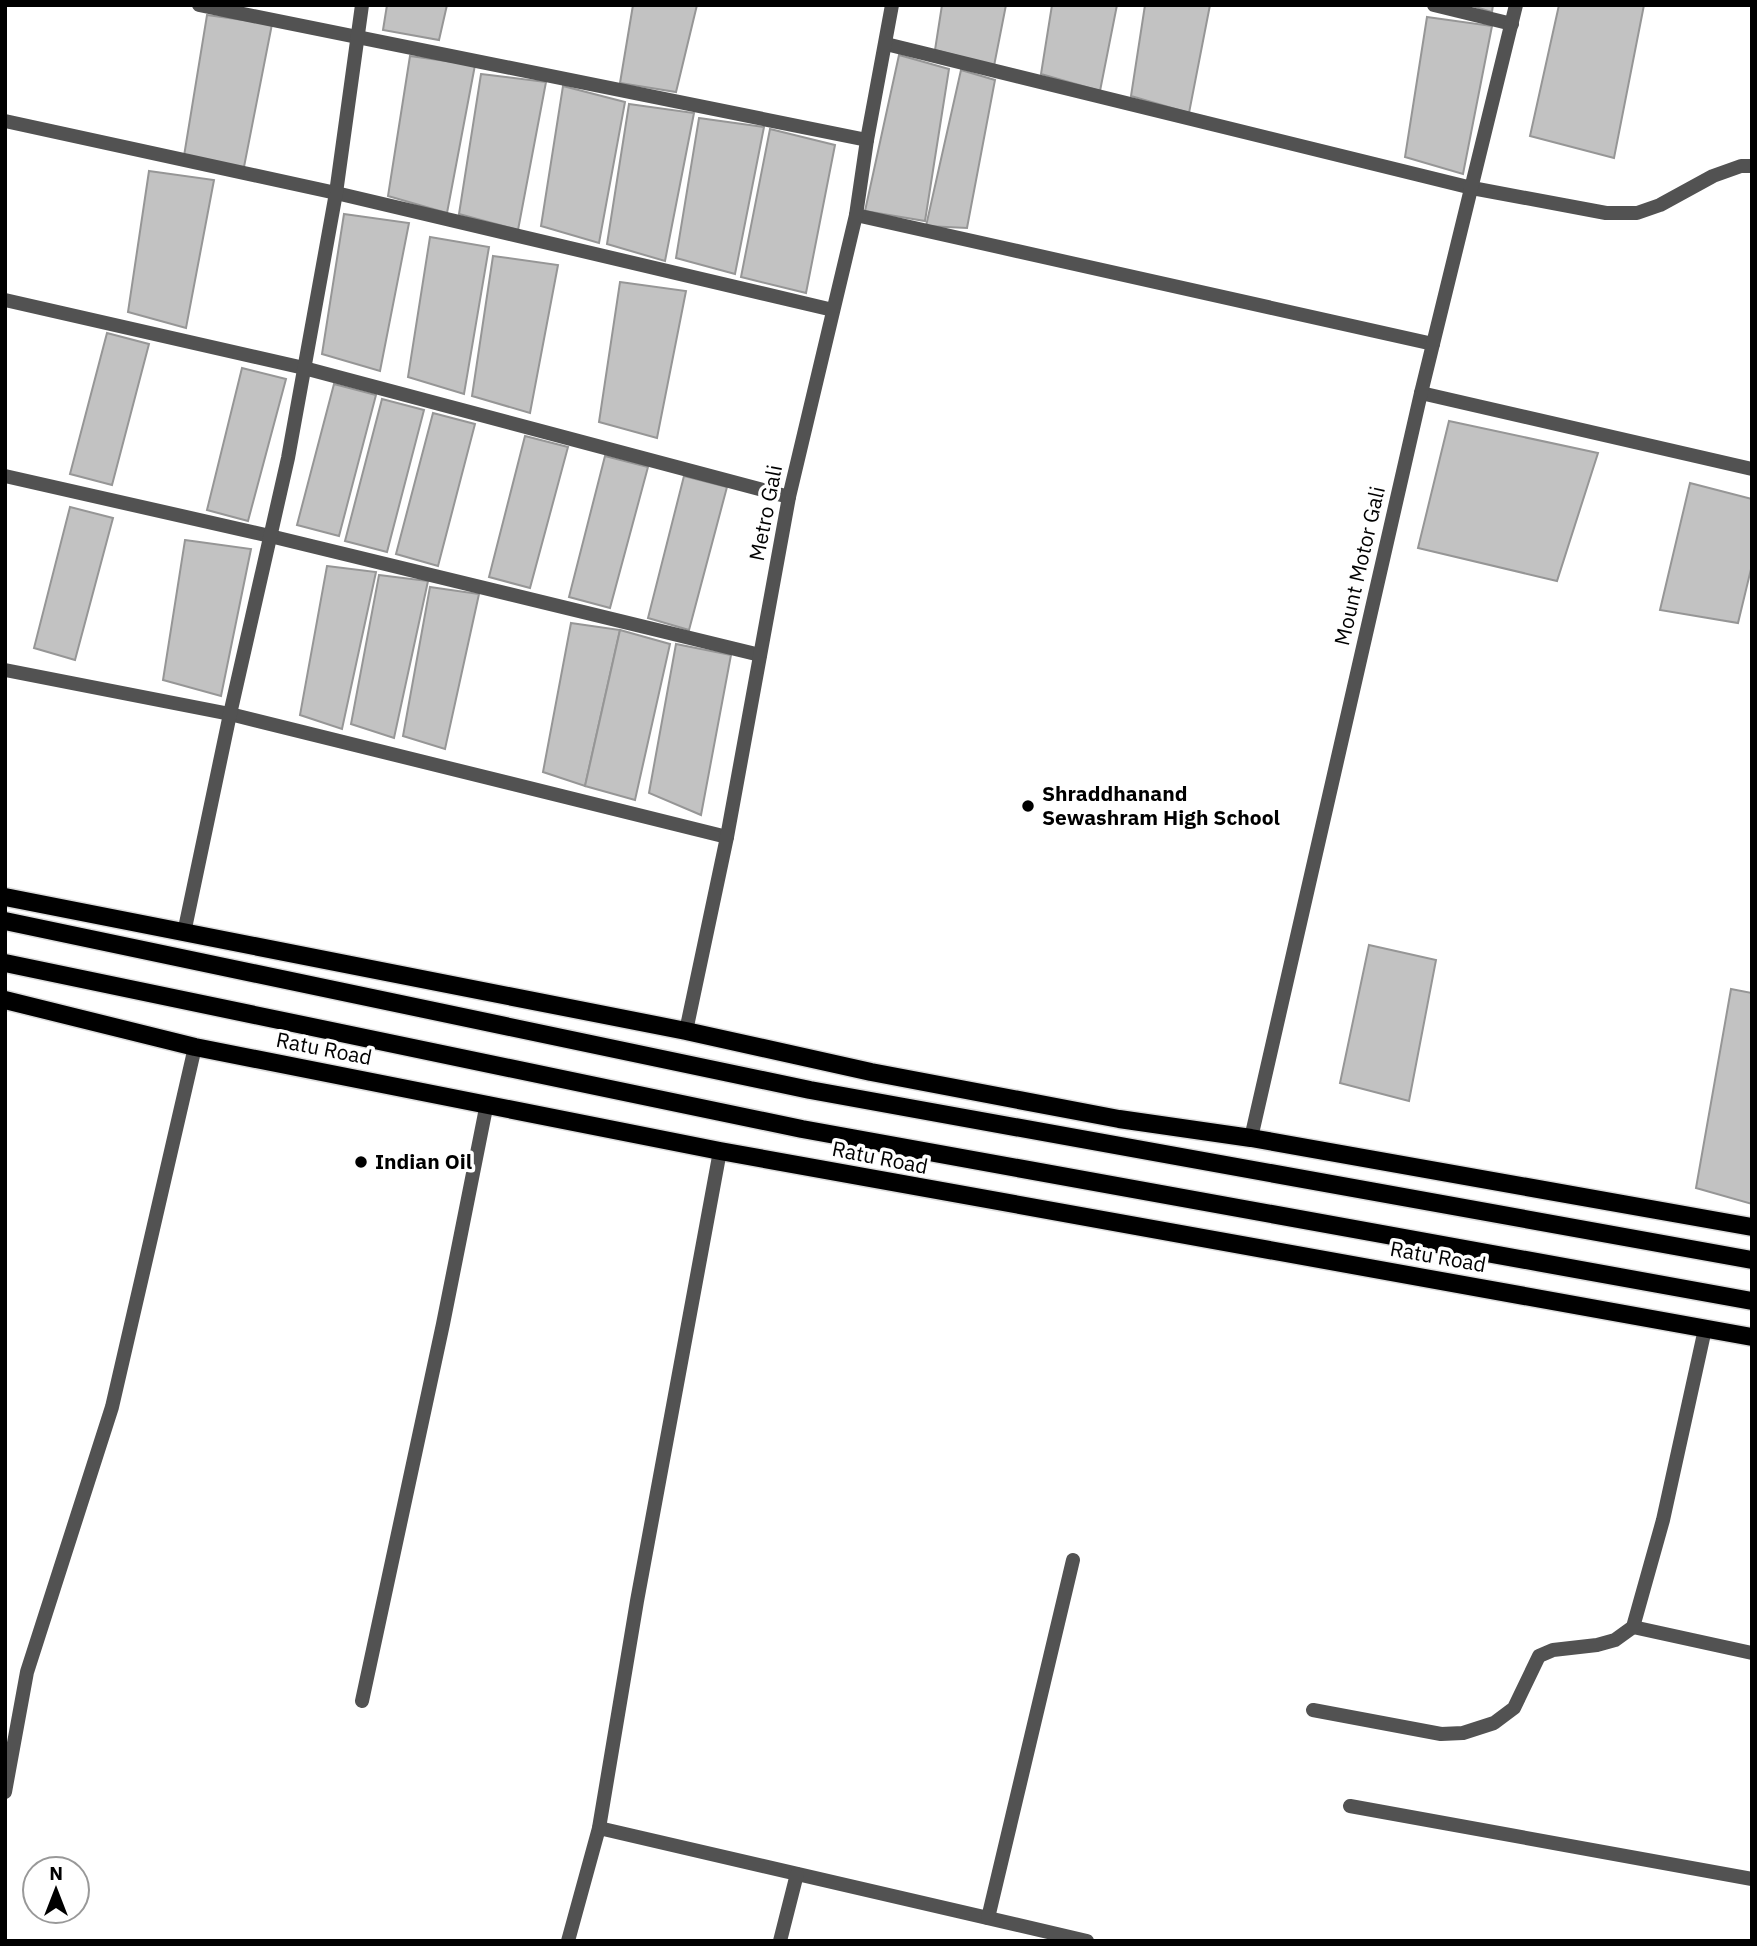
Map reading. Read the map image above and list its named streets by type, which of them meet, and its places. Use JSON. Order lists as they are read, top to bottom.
{
  "streets": {
    "main road": ["Ratu Road"],
    "street": ["Metro Gali", "Mount Motor Gali"]
  },
  "places": ["Shraddhanand Sewashram High School", "Indian Oil"],
  "north": "top"
}
